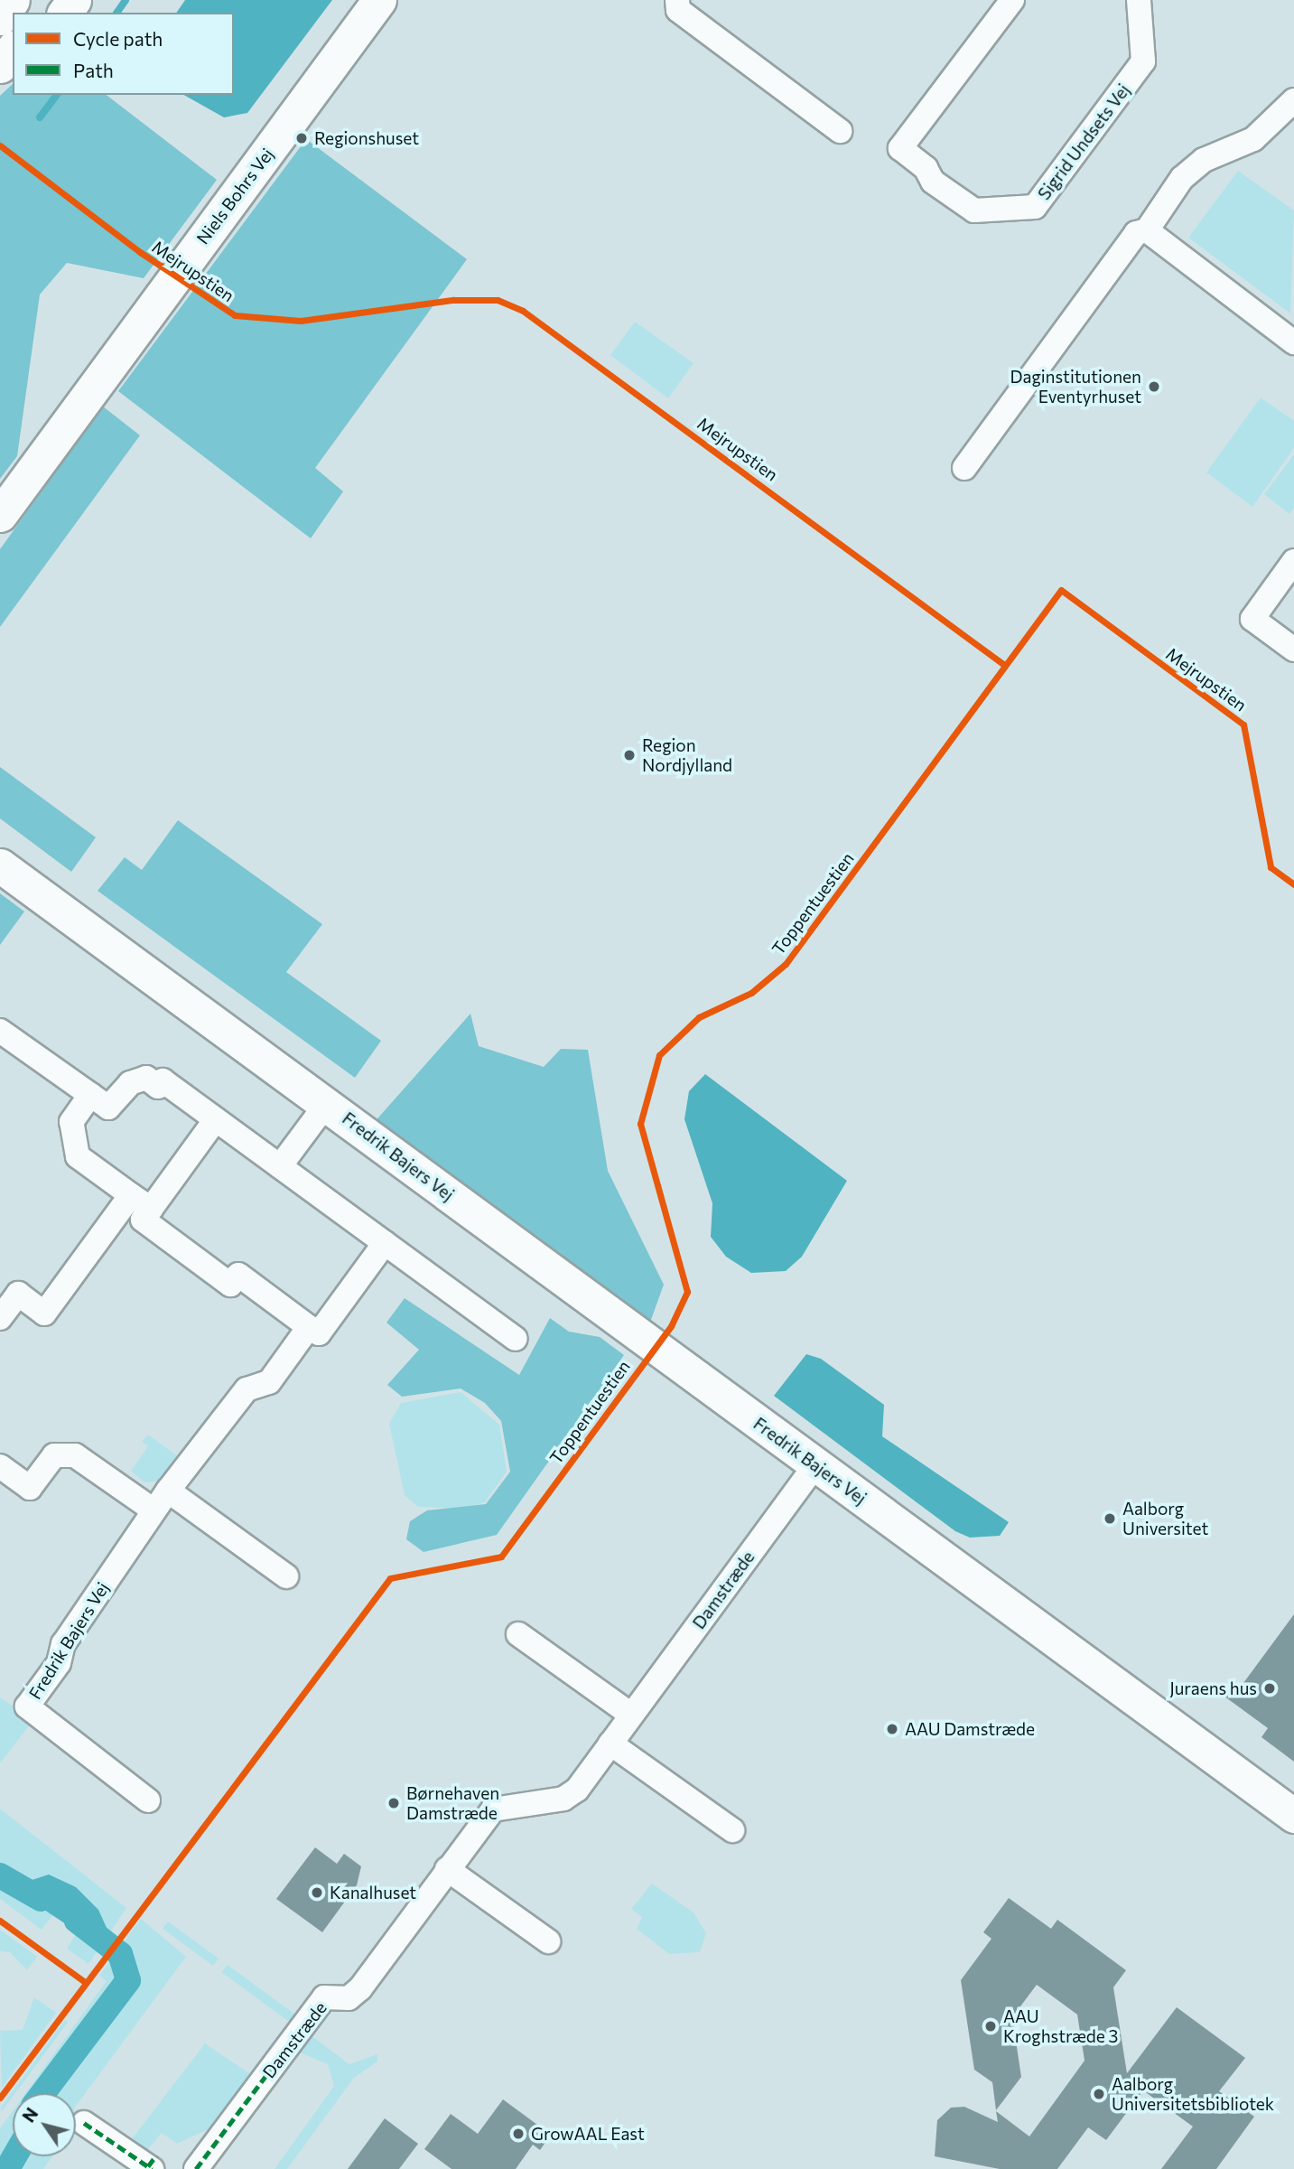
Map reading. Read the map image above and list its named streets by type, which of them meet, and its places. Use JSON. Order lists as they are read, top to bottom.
{
  "streets": {
    "street": [
      "Sigrid Undsets Vej",
      "Niels Bohrs Vej",
      "Fredrik Bajers Vej",
      "Damstræde"
    ],
    "cycle path": ["Mejrupstien"]
  },
  "crossings": [
    ["Fredrik Bajers Vej", "Damstræde"]
  ],
  "places": [
    "Regionshuset",
    "Daginstitutionen Eventyrhuset",
    "Region Nordjylland",
    "Aalborg Universitet",
    "Juraens hus",
    "AAU Damstræde",
    "Børnehaven Damstræde",
    "Kanalhuset",
    "AAU Kroghstræde 3",
    "Aalborg Universitetsbibliotek",
    "GrowAAL East"
  ],
  "legend": ["Cycle path", "Path"],
  "north": "top left"
}
